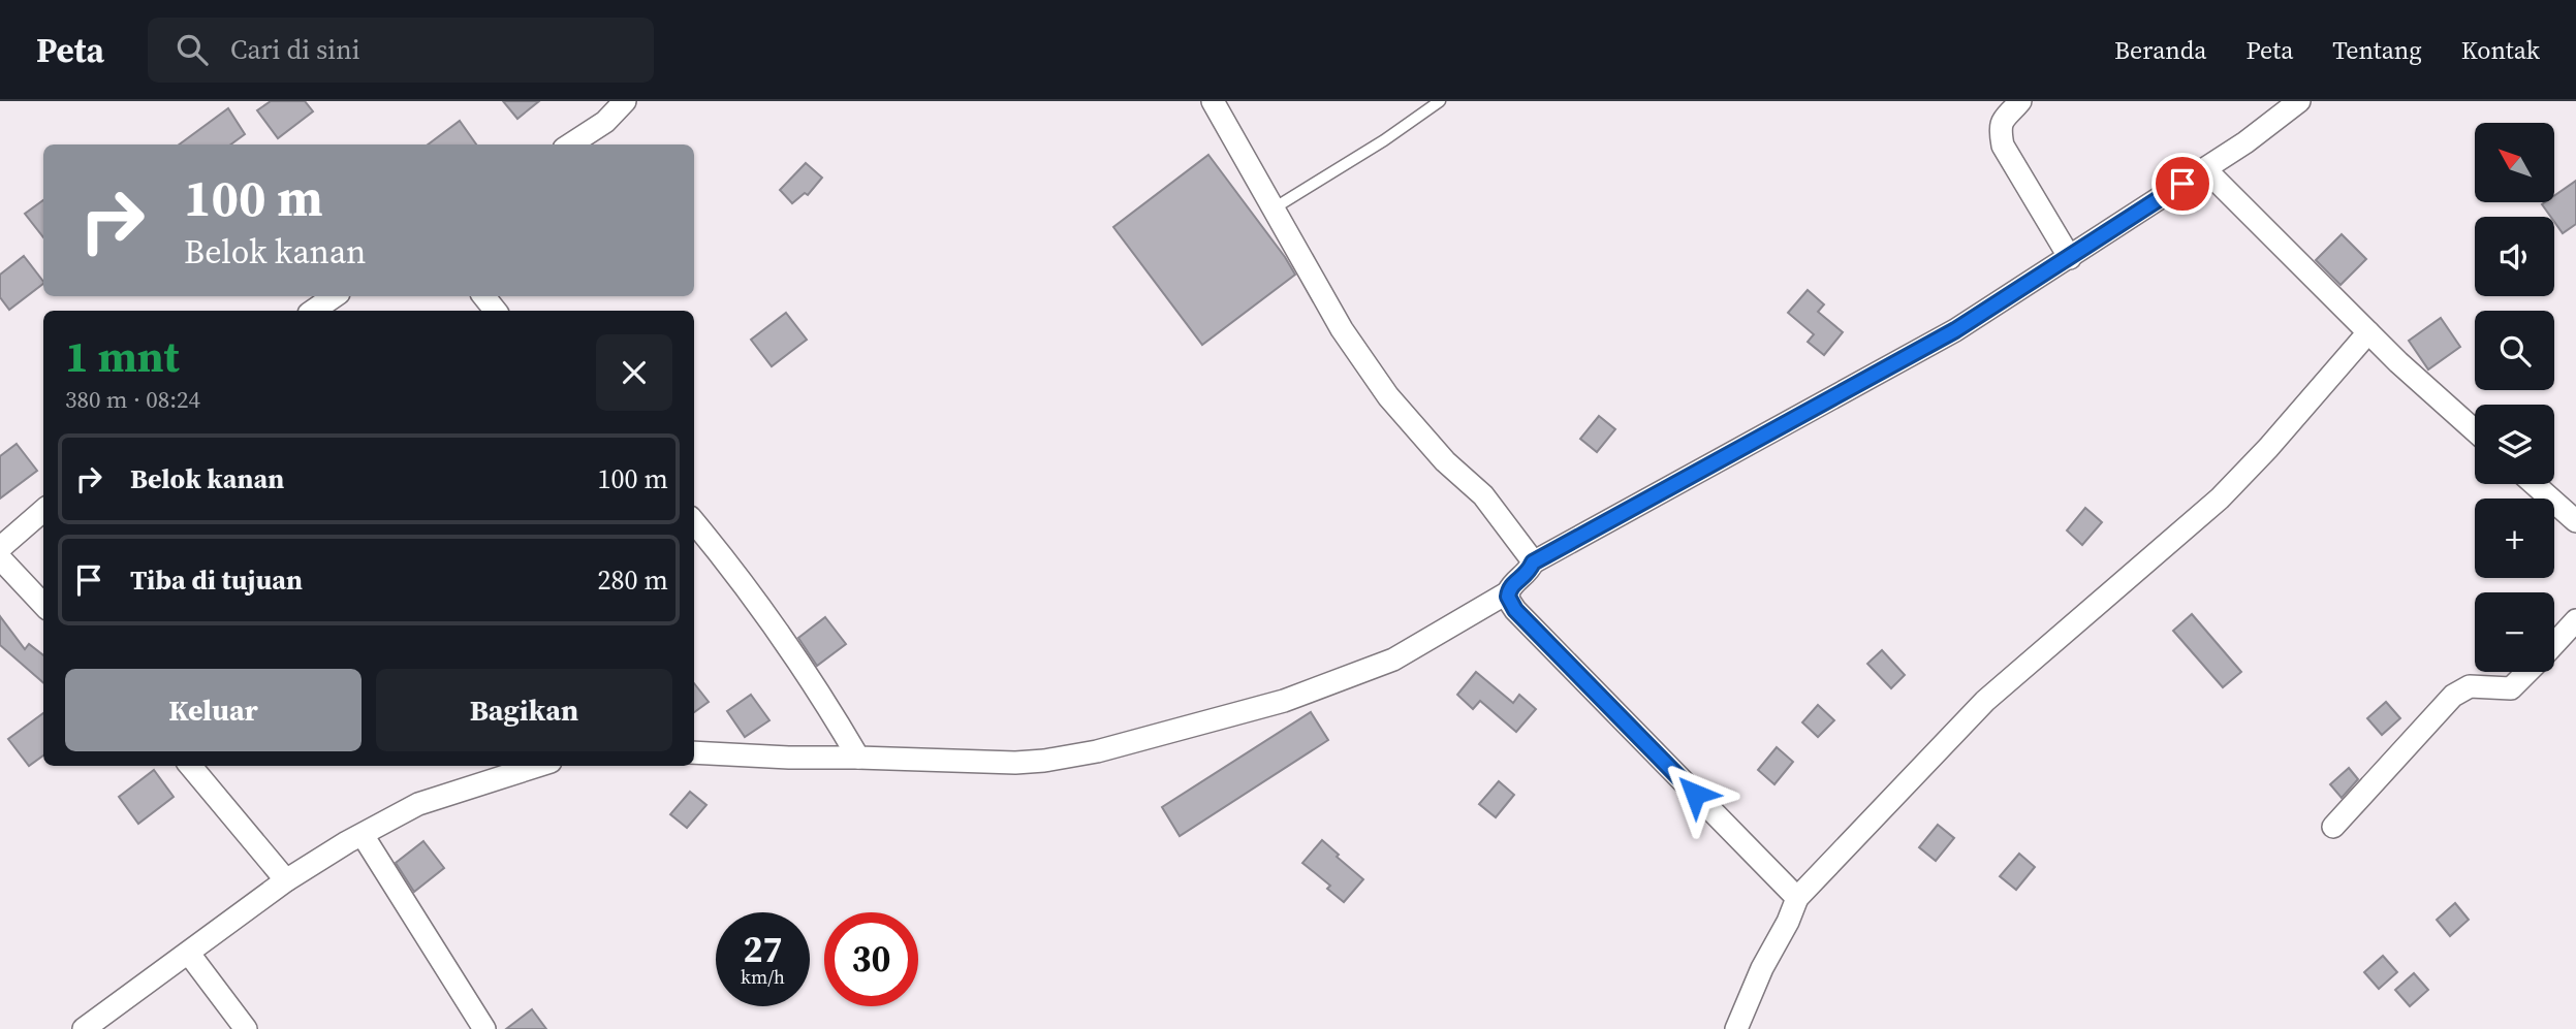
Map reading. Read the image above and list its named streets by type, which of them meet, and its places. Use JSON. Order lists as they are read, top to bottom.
{
  "north": "top left",
  "page": {
    "header": "Peta",
    "search": "Cari di sini",
    "nav": [
      "Beranda",
      "Peta",
      "Tentang",
      "Kontak"
    ],
    "map_buttons": ["+", "−"],
    "turn": ["100 m", "Belok kanan"],
    "heading": ["1 mnt", "380 m · 08:24"],
    "list": [
      {
        "name": "Belok kanan",
        "value": "100 m"
      },
      {
        "name": "Tiba di tujuan",
        "value": "280 m"
      }
    ],
    "buttons": ["Keluar", "Bagikan"],
    "speed": "27 km/h",
    "limit": "30"
  }
}
